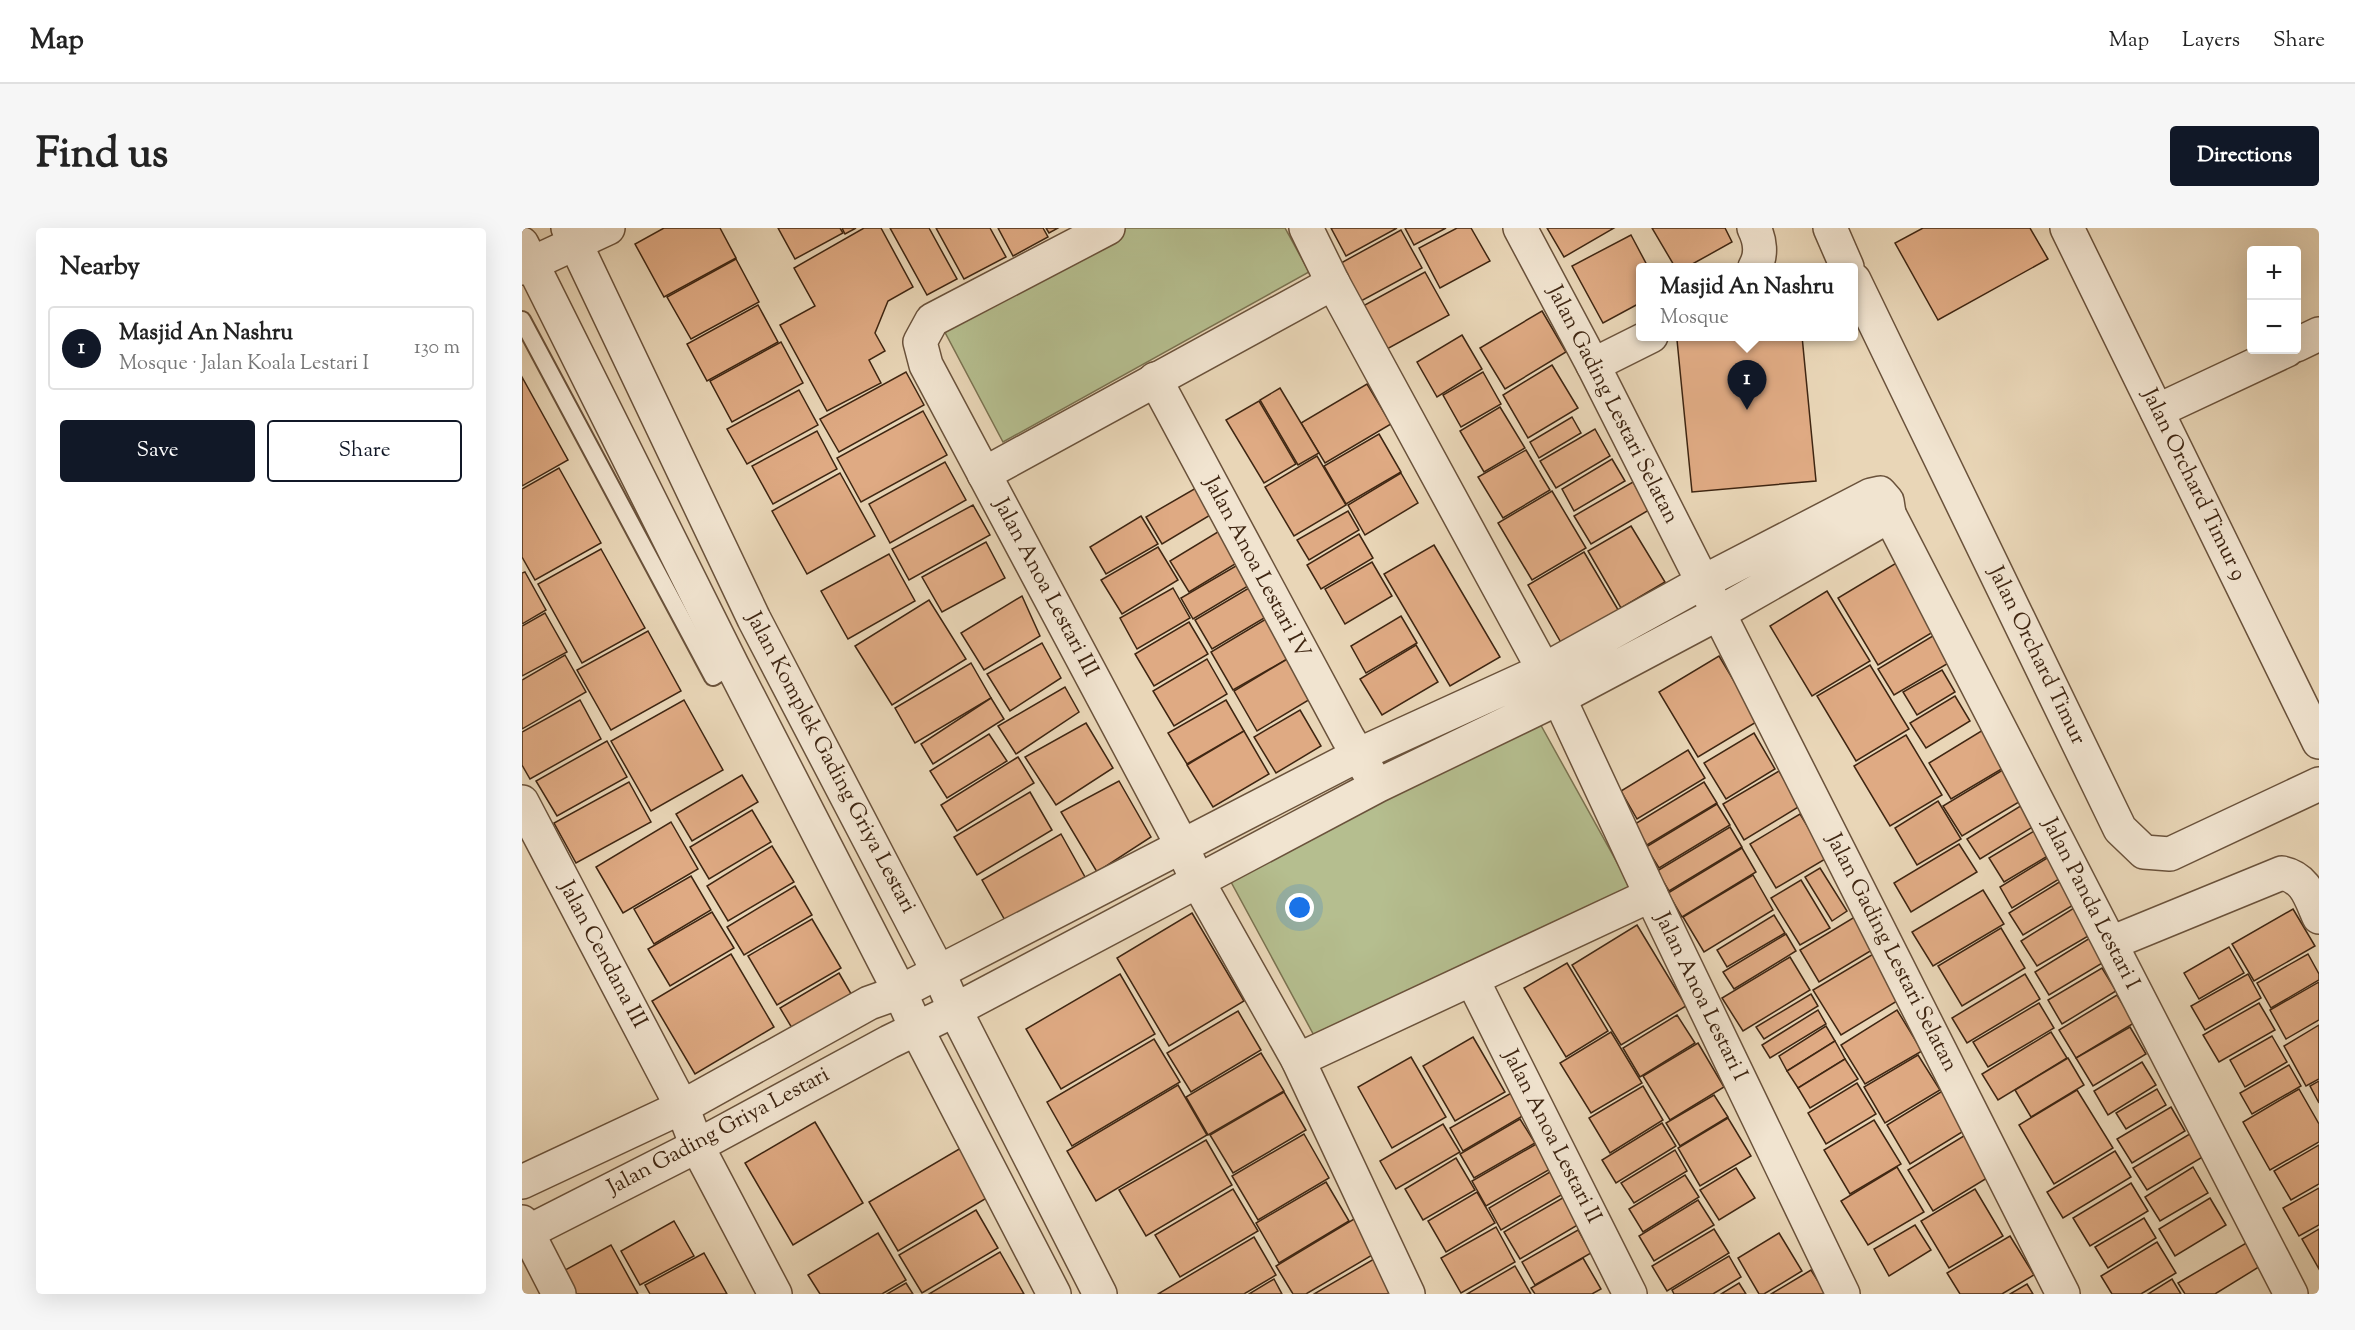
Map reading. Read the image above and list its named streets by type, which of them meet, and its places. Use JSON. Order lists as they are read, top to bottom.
{
  "streets": {
    "street": [
      "Jalan Gading Lestari Selatan",
      "Jalan Orchard Timur 9",
      "Jalan Anoa Lestari IV",
      "Jalan Anoa Lestari III",
      "Jalan Orchard Timur",
      "Jalan Komplek Gading Griya Lestari",
      "Jalan Panda Lestari I",
      "Jalan Cendana III",
      "Jalan Anoa Lestari I",
      "Jalan Gading Griya Lestari",
      "Jalan Anoa Lestari II"
    ]
  },
  "crossings": [
    ["Jalan Komplek Gading Griya Lestari", "Jalan Gading Griya Lestari"],
    ["Jalan Cendana III", "Jalan Gading Griya Lestari"]
  ],
  "page": {
    "header": "Map",
    "nav": ["Map", "Layers", "Share"],
    "title": "Find us",
    "buttons": [
      "Directions",
      ["Save", "Share"]
    ],
    "heading": "Nearby",
    "map_buttons": ["+", "−"],
    "popup": ["Masjid An Nashru", "Mosque"],
    "list": [
      {
        "mark": "1",
        "name": "Masjid An Nashru",
        "note": "Mosque · Jalan Koala Lestari I",
        "value": "130 m"
      }
    ],
    "pins": "1"
  }
}
